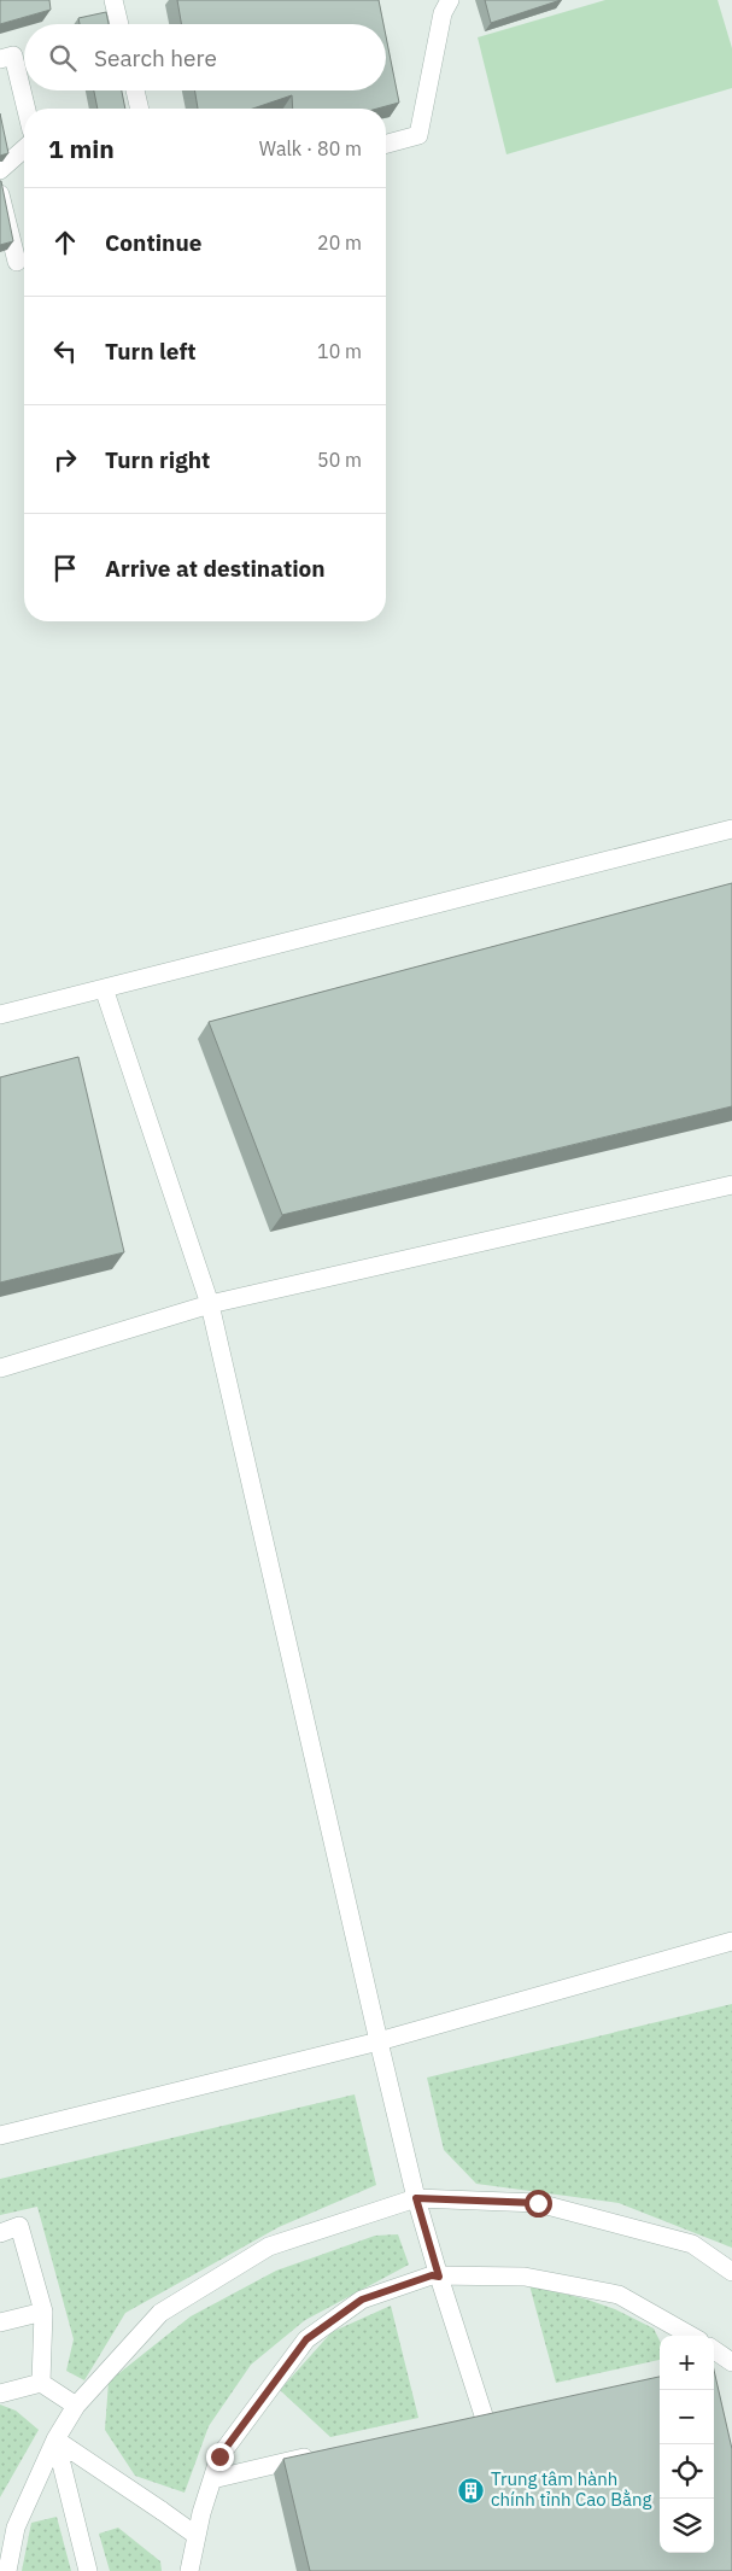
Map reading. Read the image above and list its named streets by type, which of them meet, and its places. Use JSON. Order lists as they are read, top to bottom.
{
  "places": {
    "building": ["Trung tâm hành chính tỉnh Cao Bằng"]
  },
  "page": {
    "search": "Search here",
    "heading": ["1 min", "Walk · 80 m"],
    "list": [
      ["Continue", "20 m"],
      ["Turn left", "10 m"],
      ["Turn right", "50 m"],
      "Arrive at destination"
    ],
    "map_buttons": ["+", "−"]
  }
}
